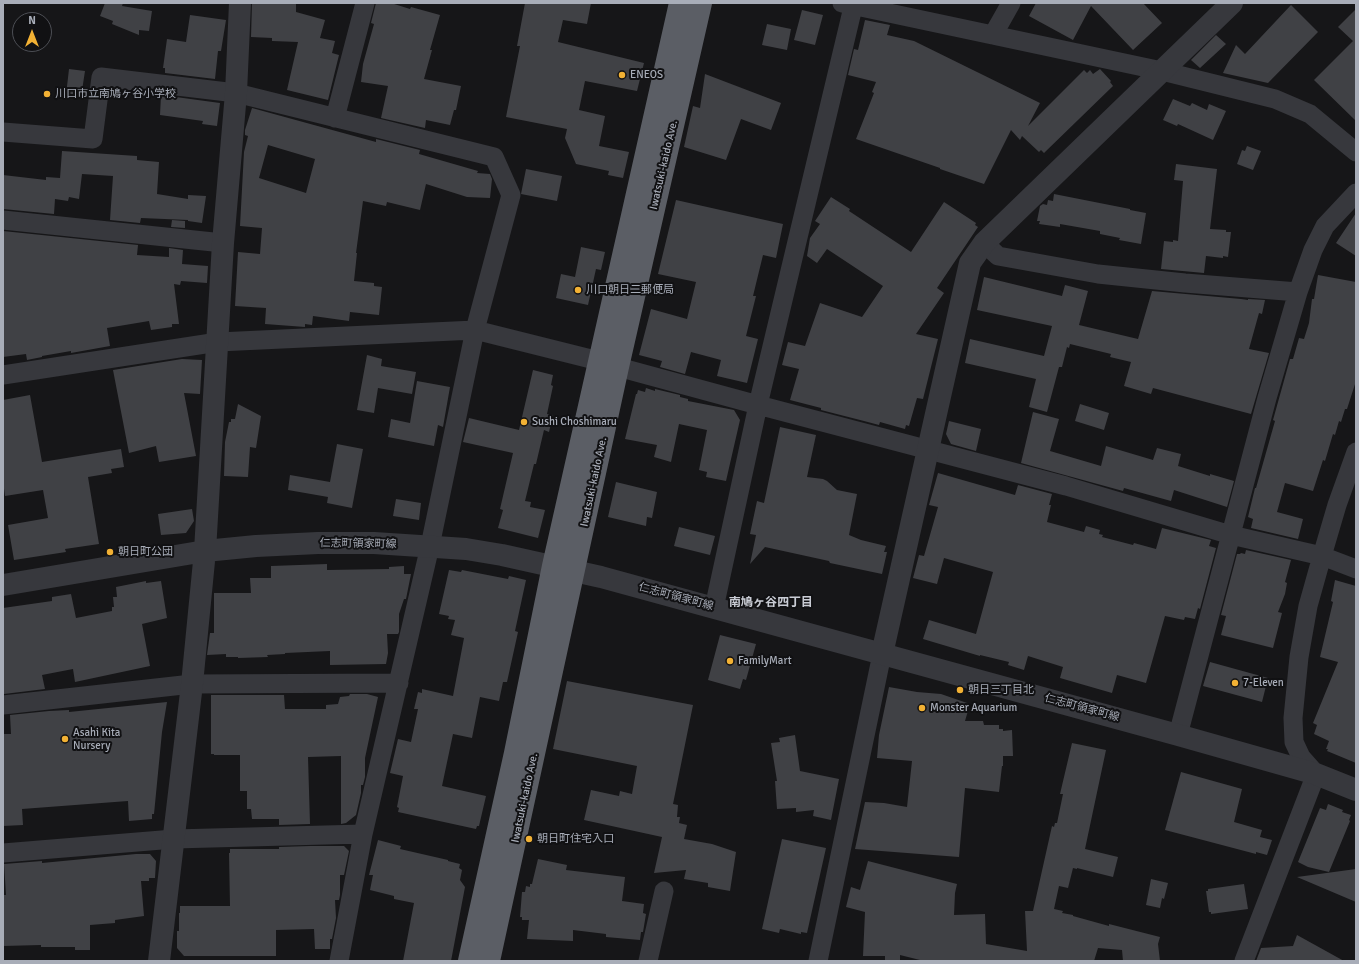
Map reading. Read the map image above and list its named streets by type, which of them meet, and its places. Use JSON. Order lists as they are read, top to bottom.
{
  "streets": {
    "highway": ["Iwatsuki-kaido Ave."],
    "street": ["仁志町領家町線"]
  },
  "crossings": [
    ["Iwatsuki-kaido Ave.", "仁志町領家町線"]
  ],
  "districts": ["南鳩ヶ谷四丁目"],
  "places": [
    "ENEOS",
    "川口市立南鳩ヶ谷小学校",
    "川口朝日二郵便局",
    "Sushi Choshimaru",
    "朝日町公団",
    "FamilyMart",
    "7-Eleven",
    "朝日三丁目北",
    "Monster Aquarium",
    "Asahi Kita Nursery",
    "朝日町住宅入口"
  ],
  "north": "top"
}
